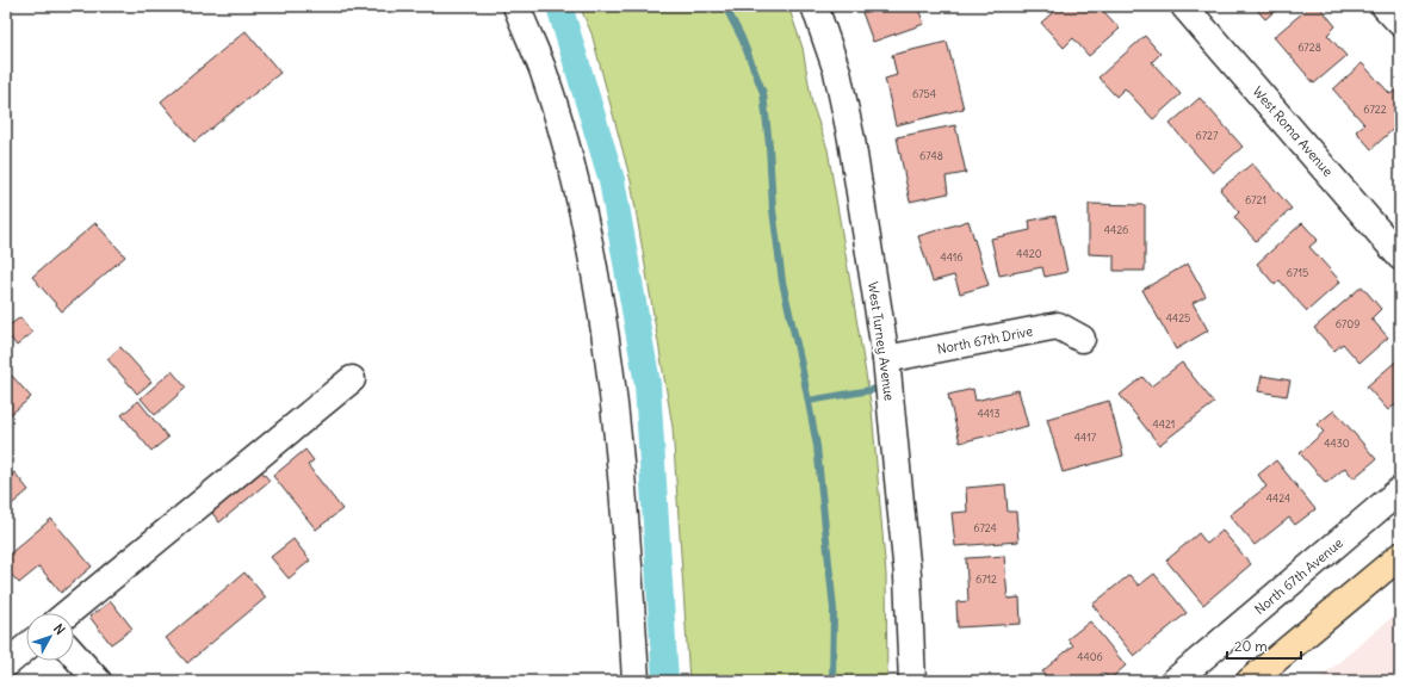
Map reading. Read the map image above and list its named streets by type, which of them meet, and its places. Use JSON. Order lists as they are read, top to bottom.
{
  "streets": {
    "street": [
      "West Roma Avenue",
      "North 67th Drive",
      "West Turney Avenue",
      "North 67th Avenue"
    ]
  },
  "crossings": [
    ["North 67th Drive", "West Turney Avenue"]
  ],
  "house_numbers": [
    "6728",
    "6754",
    "6722",
    "6727",
    "6748",
    "6721",
    "4426",
    "4420",
    "4416",
    "6715",
    "4425",
    "6709",
    "4413",
    "4421",
    "4417",
    "4430",
    "4424",
    "6724",
    "6712",
    "4406"
  ],
  "scale_bar": "20 m",
  "north": "top right"
}
